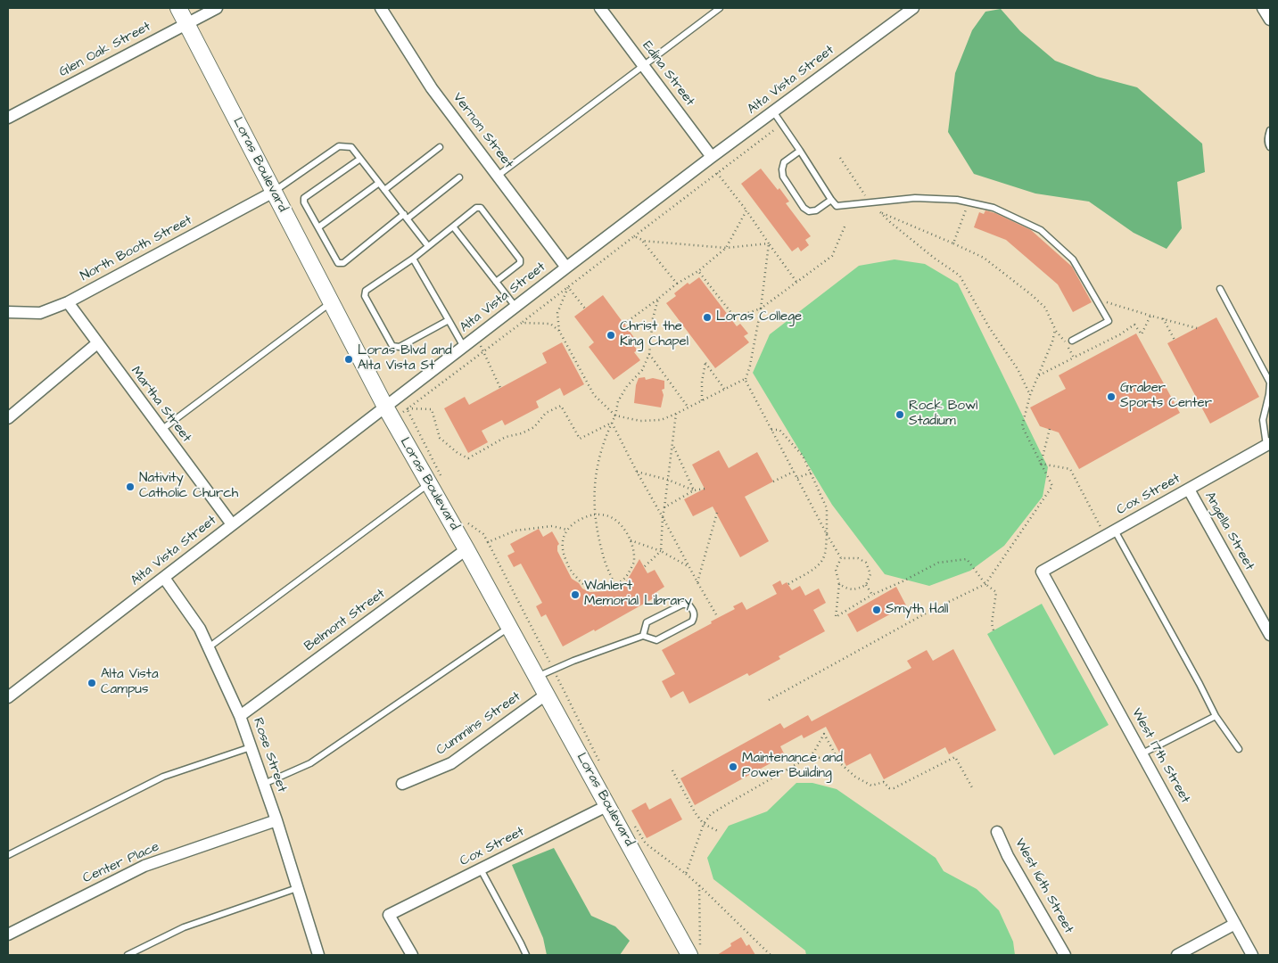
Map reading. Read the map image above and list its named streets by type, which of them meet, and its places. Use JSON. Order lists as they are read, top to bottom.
{
  "streets": {
    "main road": ["Loras Boulevard"],
    "street": [
      "Glen Oak Street",
      "Edina Street",
      "Alta Vista Street",
      "Vernon Street",
      "North Booth Street",
      "Martha Street",
      "Cox Street",
      "Angella Street",
      "Belmont Street",
      "Cummins Street",
      "Rose Street",
      "West 17th Street",
      "Center Place",
      "West 16th Street"
    ]
  },
  "crossings": [
    ["Glen Oak Street", "Loras Boulevard"],
    ["Edina Street", "Alta Vista Street"],
    ["Alta Vista Street", "Vernon Street"],
    ["Alta Vista Street", "Loras Boulevard"],
    ["Alta Vista Street", "Martha Street"],
    ["Alta Vista Street", "Rose Street"],
    ["Loras Boulevard", "North Booth Street"],
    ["Loras Boulevard", "Cox Street"],
    ["Loras Boulevard", "Belmont Street"],
    ["Loras Boulevard", "Cummins Street"],
    ["North Booth Street", "Martha Street"],
    ["Cox Street", "Angella Street"],
    ["Cox Street", "West 17th Street"],
    ["Belmont Street", "Rose Street"],
    ["Rose Street", "Center Place"]
  ],
  "places": [
    "Loras College",
    "Christ the King Chapel",
    "Loras Blvd and Alta Vista St",
    "Graber Sports Center",
    "Rock Bowl Stadium",
    "Nativity Catholic Church",
    "Wahlert Memorial Library",
    "Smyth Hall",
    "Alta Vista Campus",
    "Maintenance and Power Building"
  ]
}
